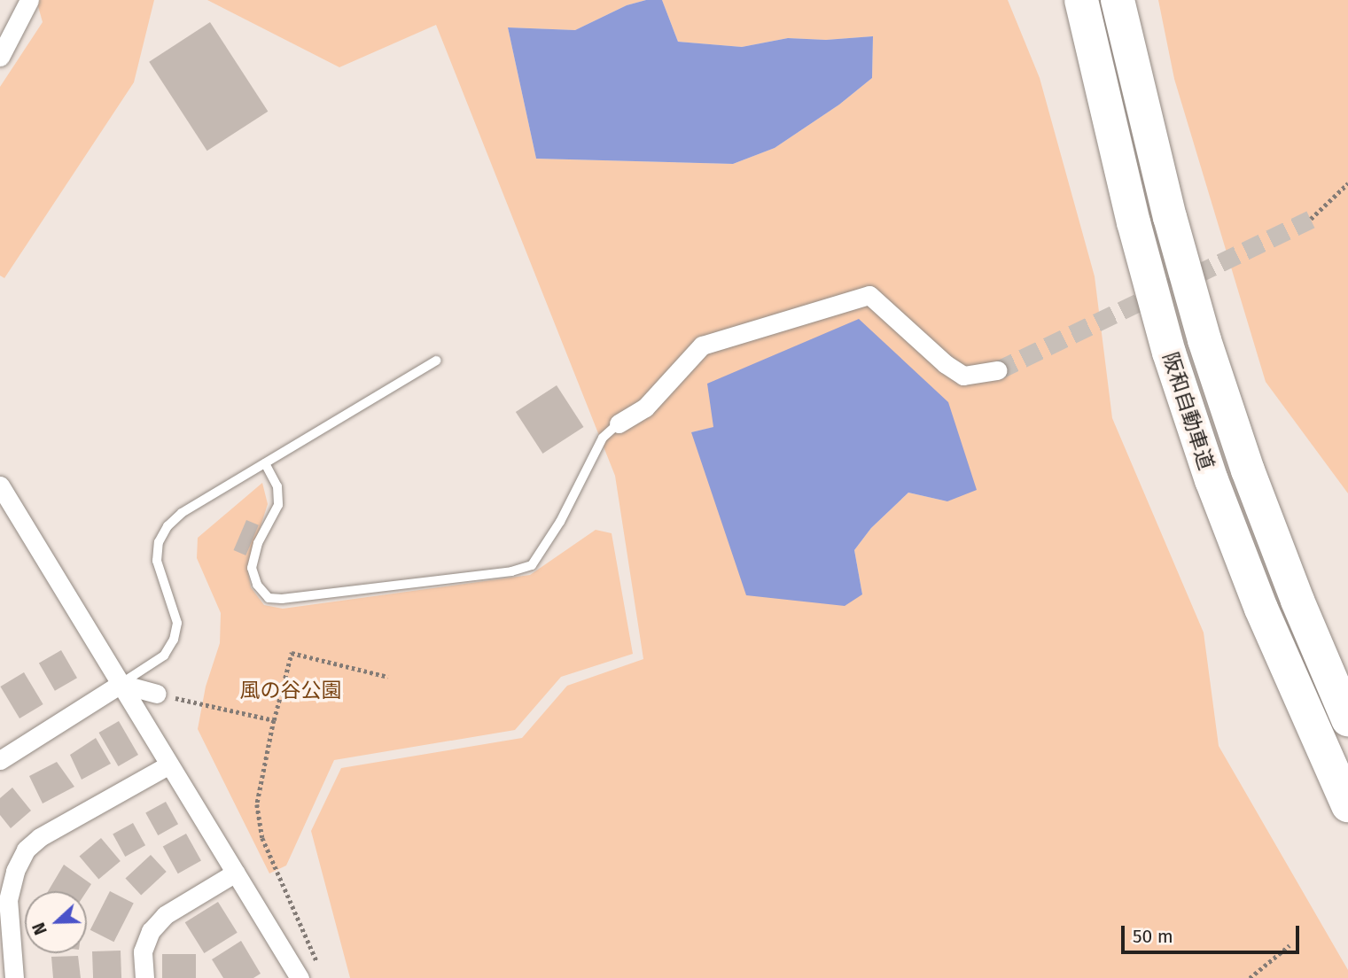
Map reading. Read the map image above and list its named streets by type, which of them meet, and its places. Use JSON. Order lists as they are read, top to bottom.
{
  "streets": {
    "highway": ["阪和自動車道"]
  },
  "parks": ["風の谷公園"],
  "scale_bar": "50 m",
  "north": "left"
}
